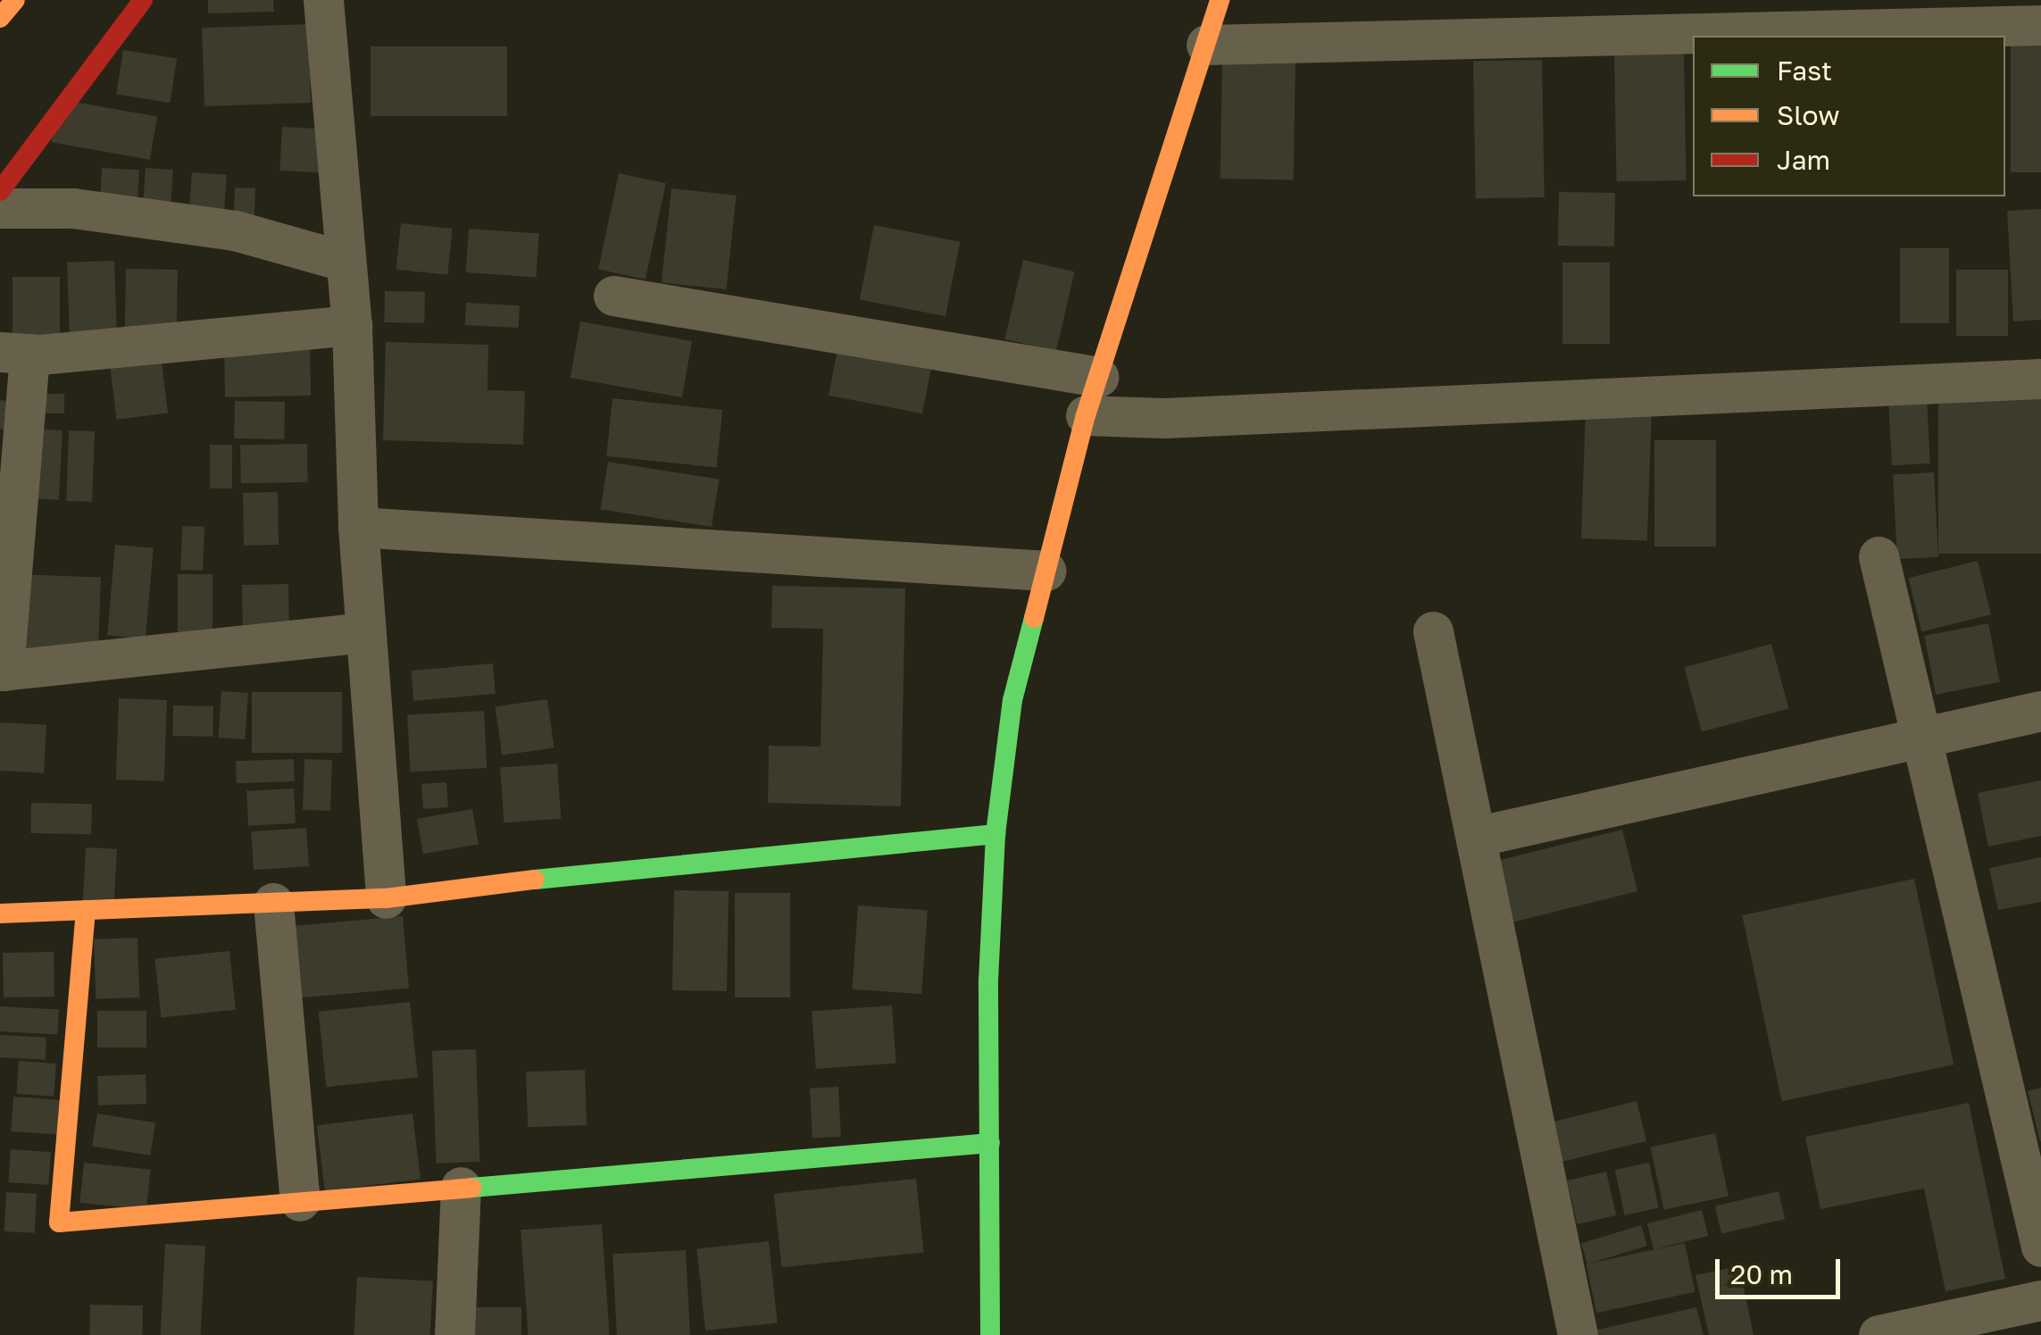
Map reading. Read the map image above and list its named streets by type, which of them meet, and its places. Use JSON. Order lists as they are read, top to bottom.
{
  "legend": ["Fast", "Slow", "Jam"],
  "scale_bar": "20 m"
}
